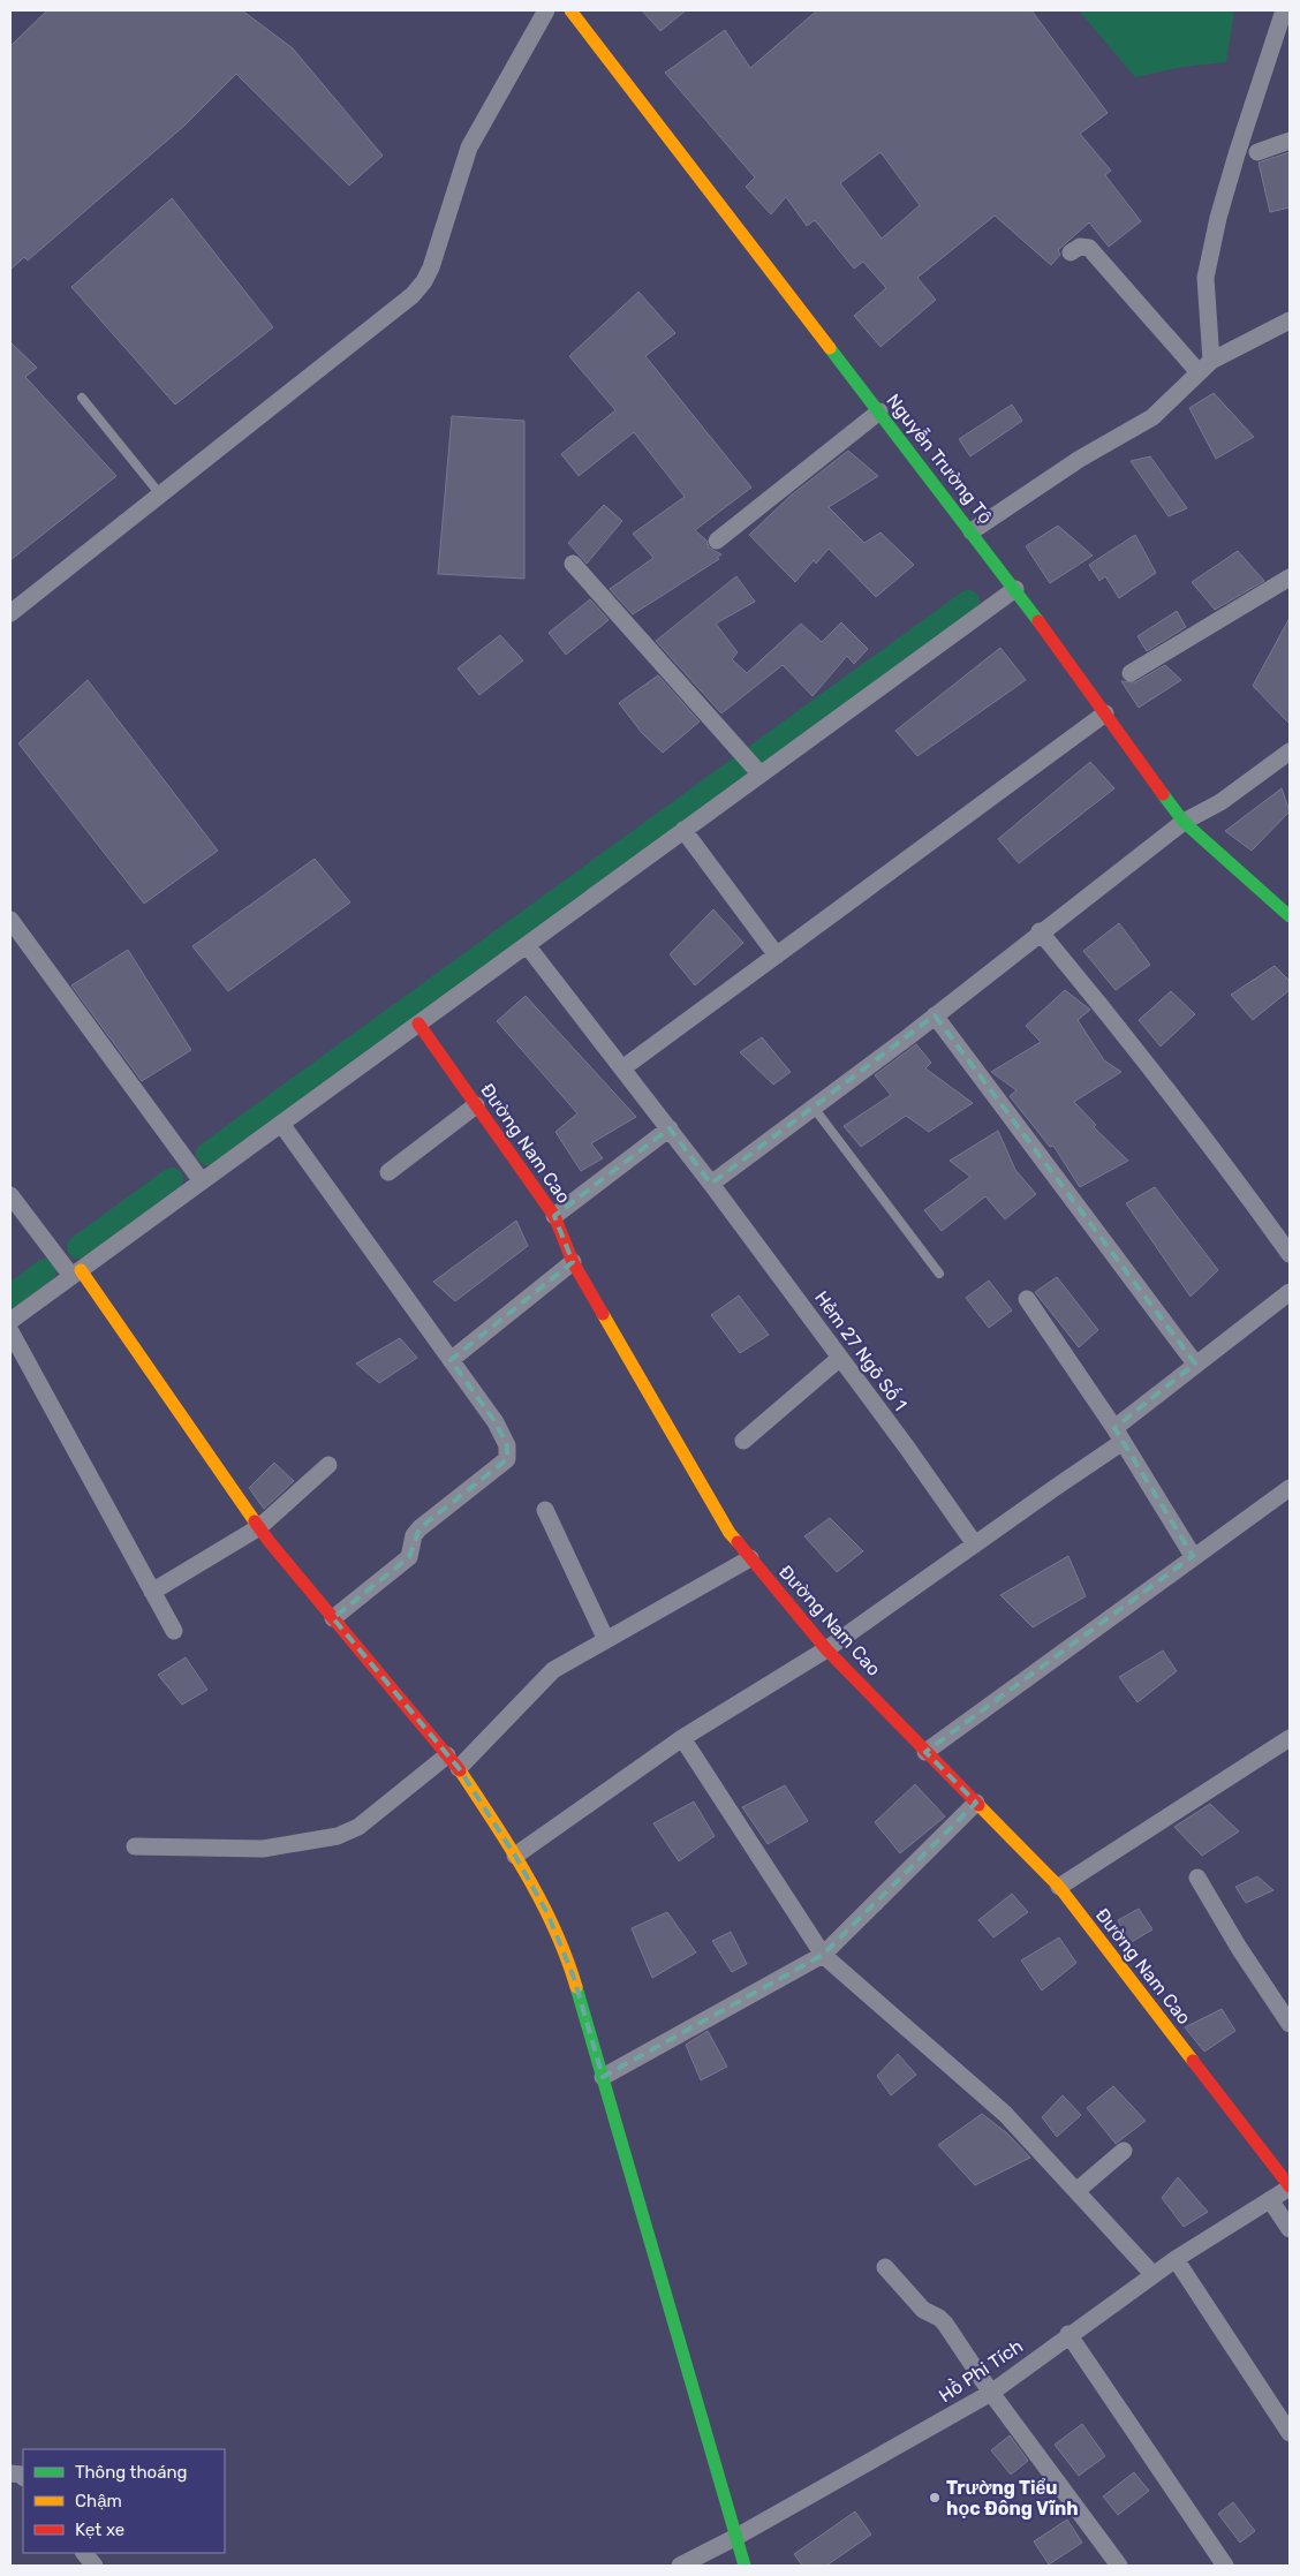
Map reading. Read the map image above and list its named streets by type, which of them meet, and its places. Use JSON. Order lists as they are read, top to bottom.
{
  "streets": {
    "street": [
      "Nguyễn Trường Tộ",
      "Đường Nam Cao",
      "Hẻm 27 Ngõ Số 1",
      "Hồ Phi Tích"
    ]
  },
  "crossings": [
    ["Đường Nam Cao", "Hồ Phi Tích"]
  ],
  "places": ["Trường Tiểu học Đông Vĩnh"],
  "legend": ["Thông thoáng", "Chậm", "Kẹt xe"]
}
